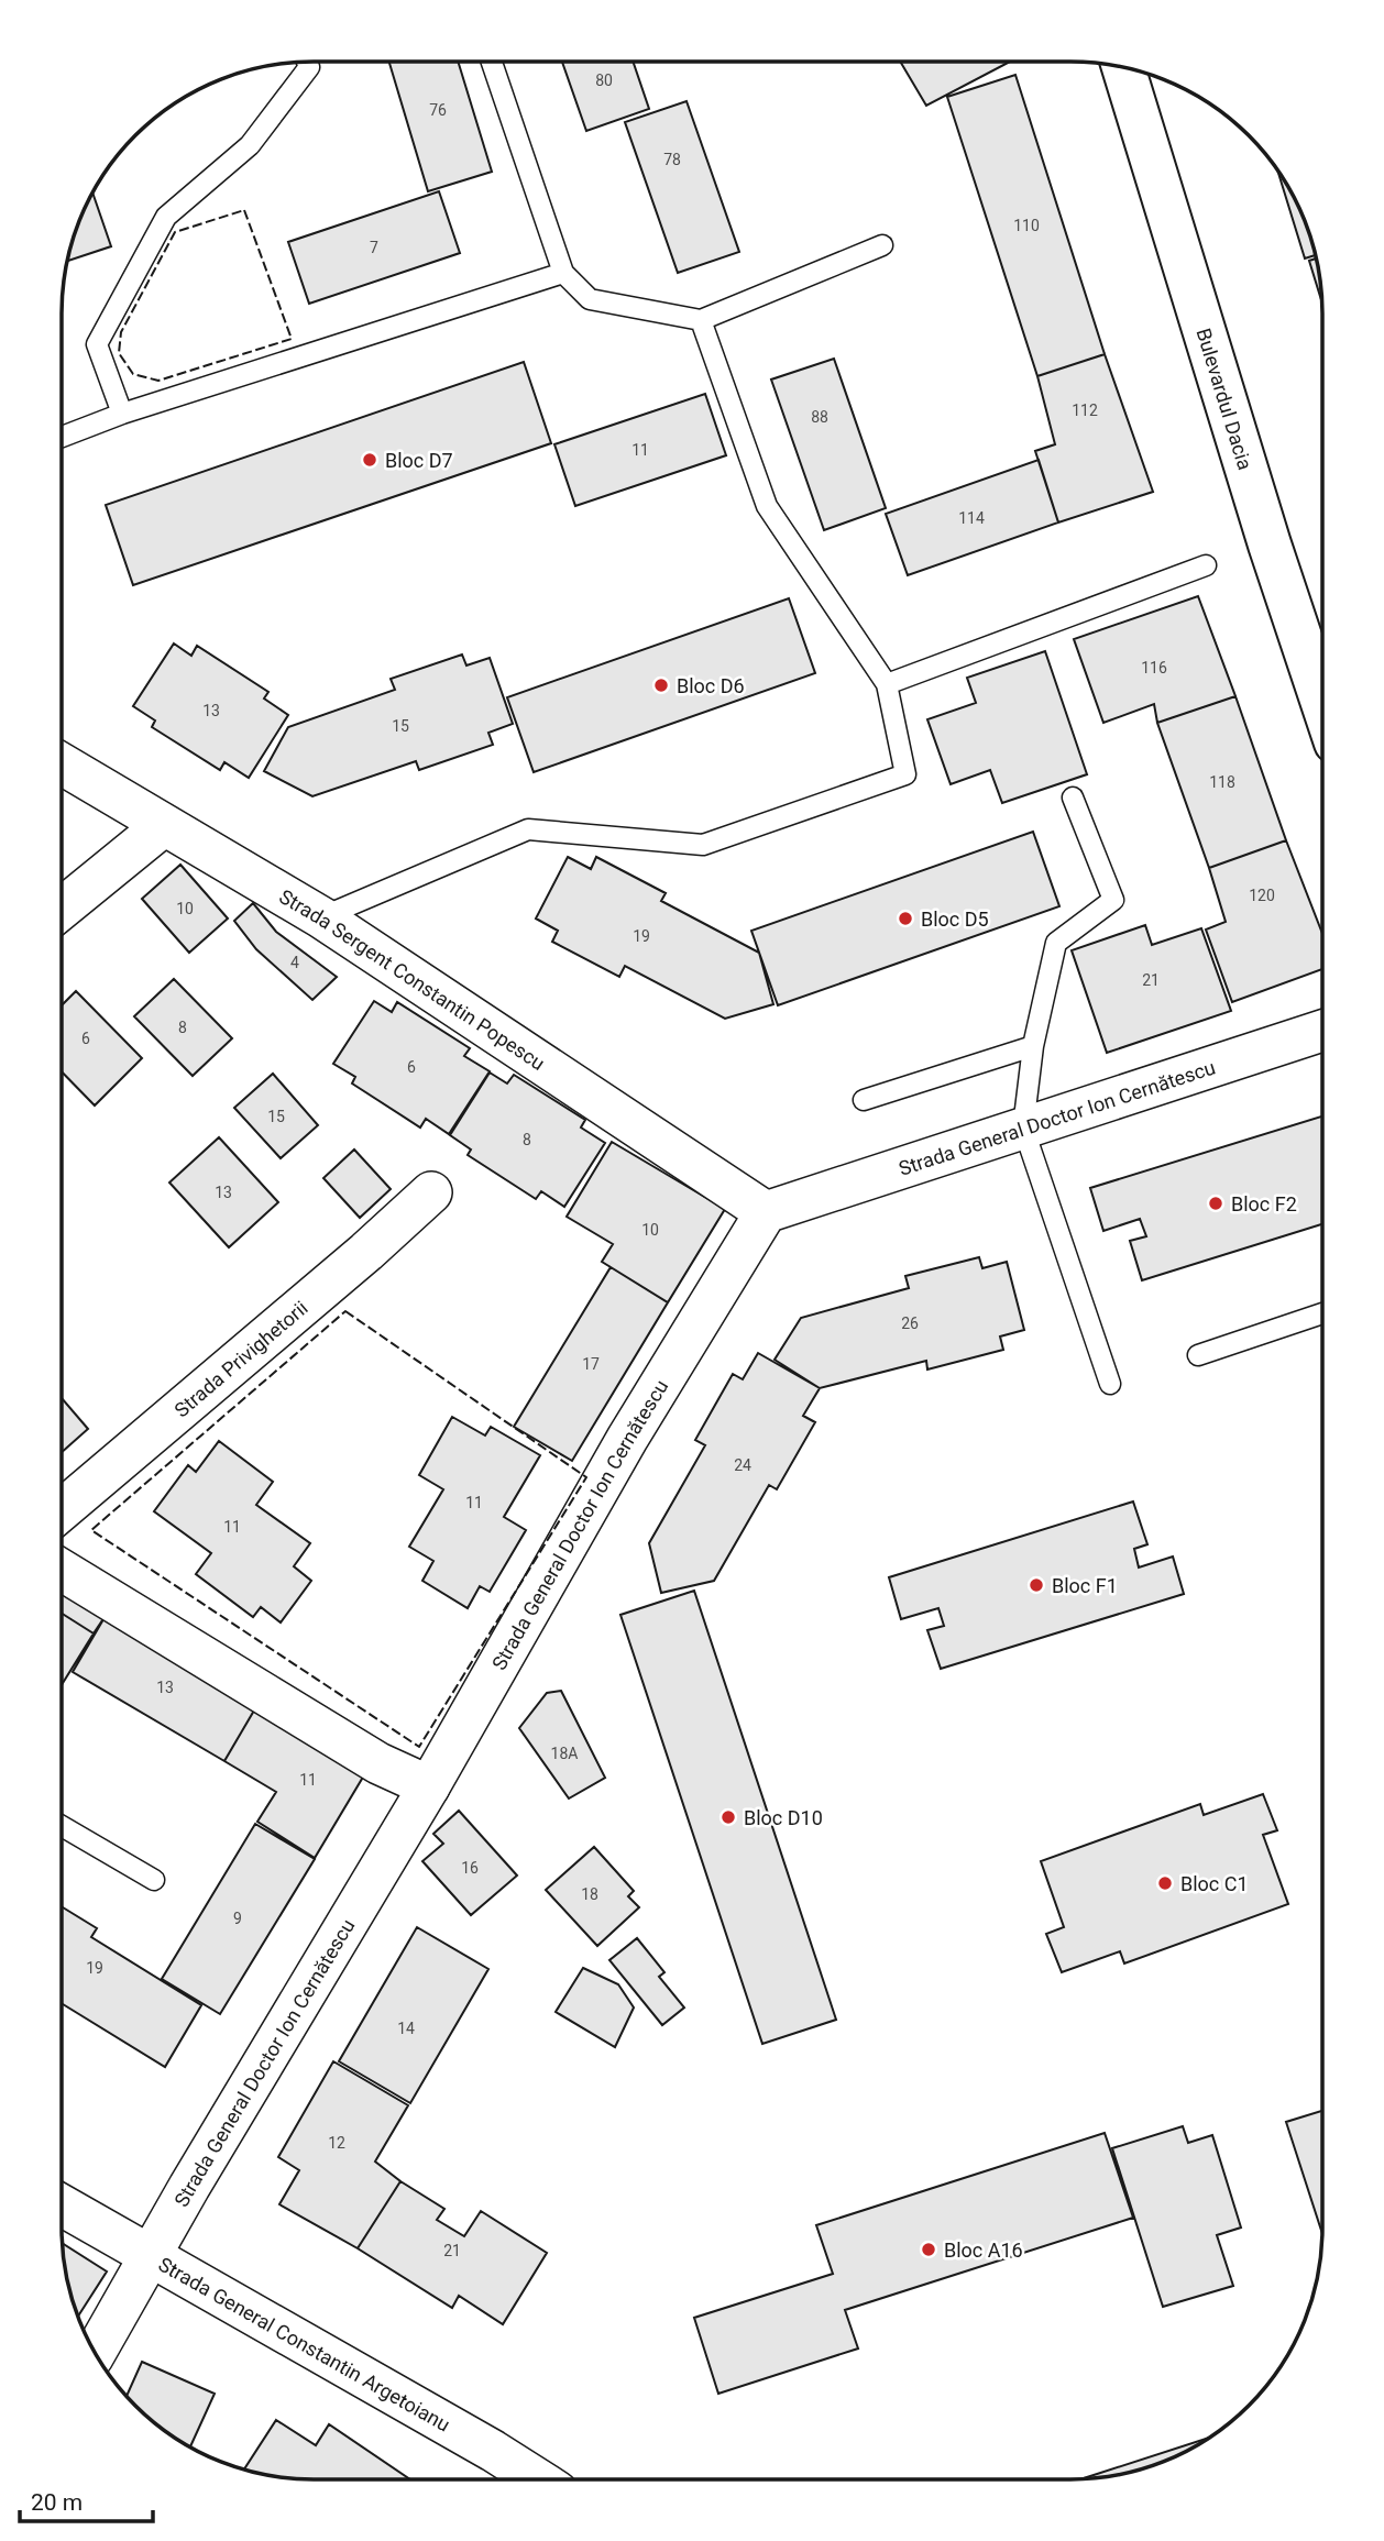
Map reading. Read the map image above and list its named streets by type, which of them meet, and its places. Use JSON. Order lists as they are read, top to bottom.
{
  "streets": {
    "main road": ["Bulevardul Dacia"],
    "street": [
      "Strada Sergent Constantin Popescu",
      "Strada General Doctor Ion Cernătescu",
      "Strada Privighetorii",
      "Strada General Constantin Argetoianu"
    ]
  },
  "crossings": [
    ["Strada Sergent Constantin Popescu", "Strada General Doctor Ion Cernătescu"],
    ["Strada General Doctor Ion Cernătescu", "Strada General Constantin Argetoianu"]
  ],
  "places": [
    "Bloc D7",
    "Bloc D6",
    "Bloc D5",
    "Bloc F2",
    "Bloc F1",
    "Bloc D10",
    "Bloc C1",
    "Bloc A16"
  ],
  "house_numbers": [
    "80",
    "76",
    "78",
    "110",
    "7",
    "112",
    "88",
    "11",
    "114",
    "116",
    "13",
    "15",
    "118",
    "120",
    "10",
    "19",
    "4",
    "21",
    "8",
    "6",
    "6",
    "15",
    "8",
    "13",
    "10",
    "26",
    "17",
    "24",
    "11",
    "11",
    "13",
    "18A",
    "11",
    "16",
    "18",
    "9",
    "19",
    "14",
    "12",
    "21"
  ],
  "scale_bar": "20 m"
}
